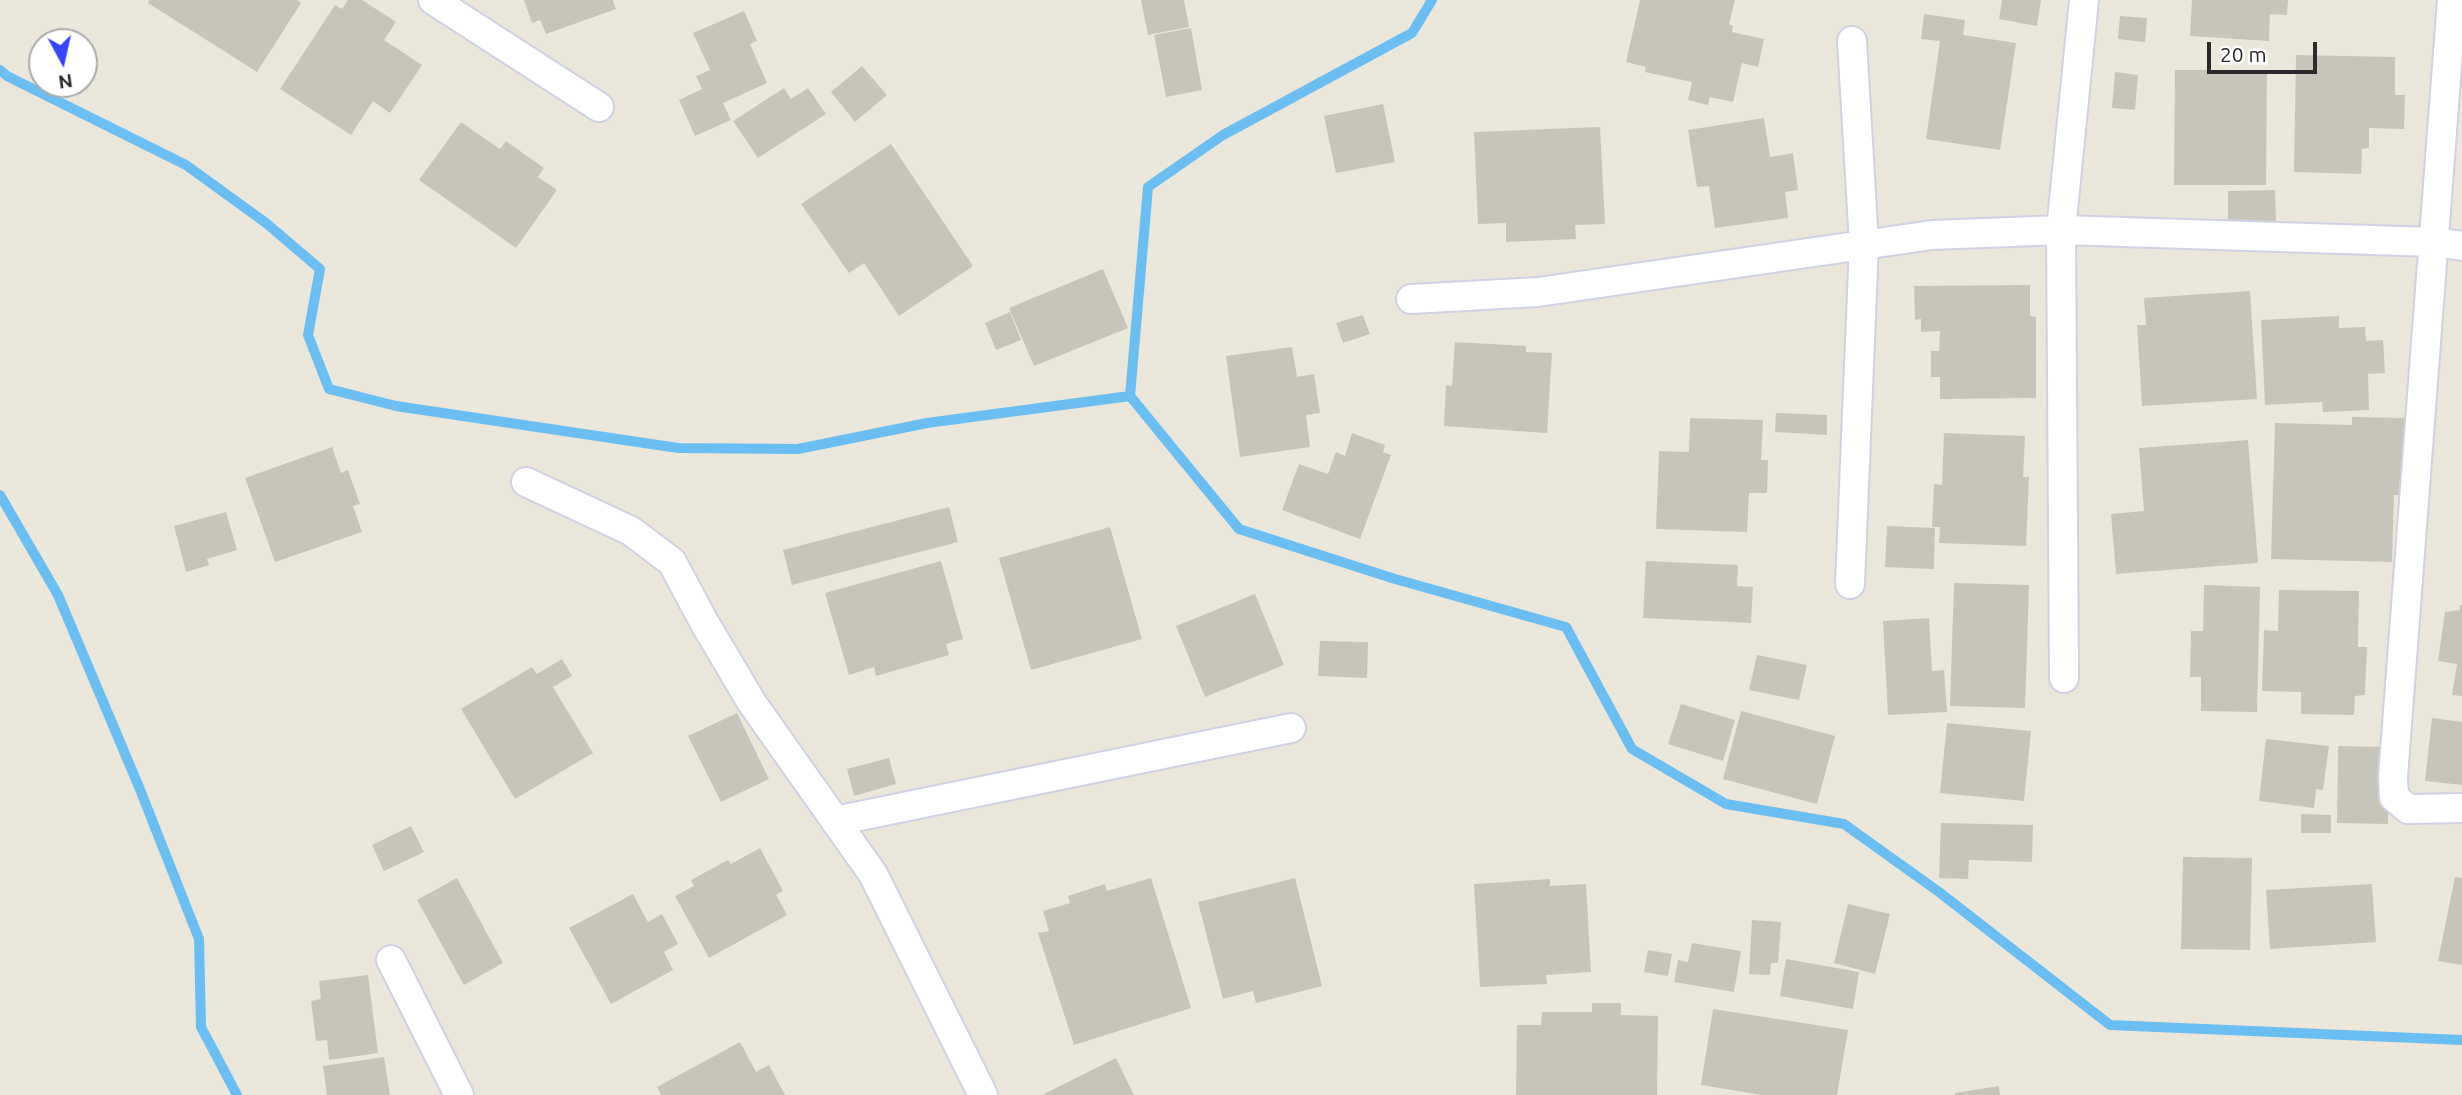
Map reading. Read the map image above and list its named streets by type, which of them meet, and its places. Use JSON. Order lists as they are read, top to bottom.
{
  "scale_bar": "20 m",
  "north": "bottom"
}
